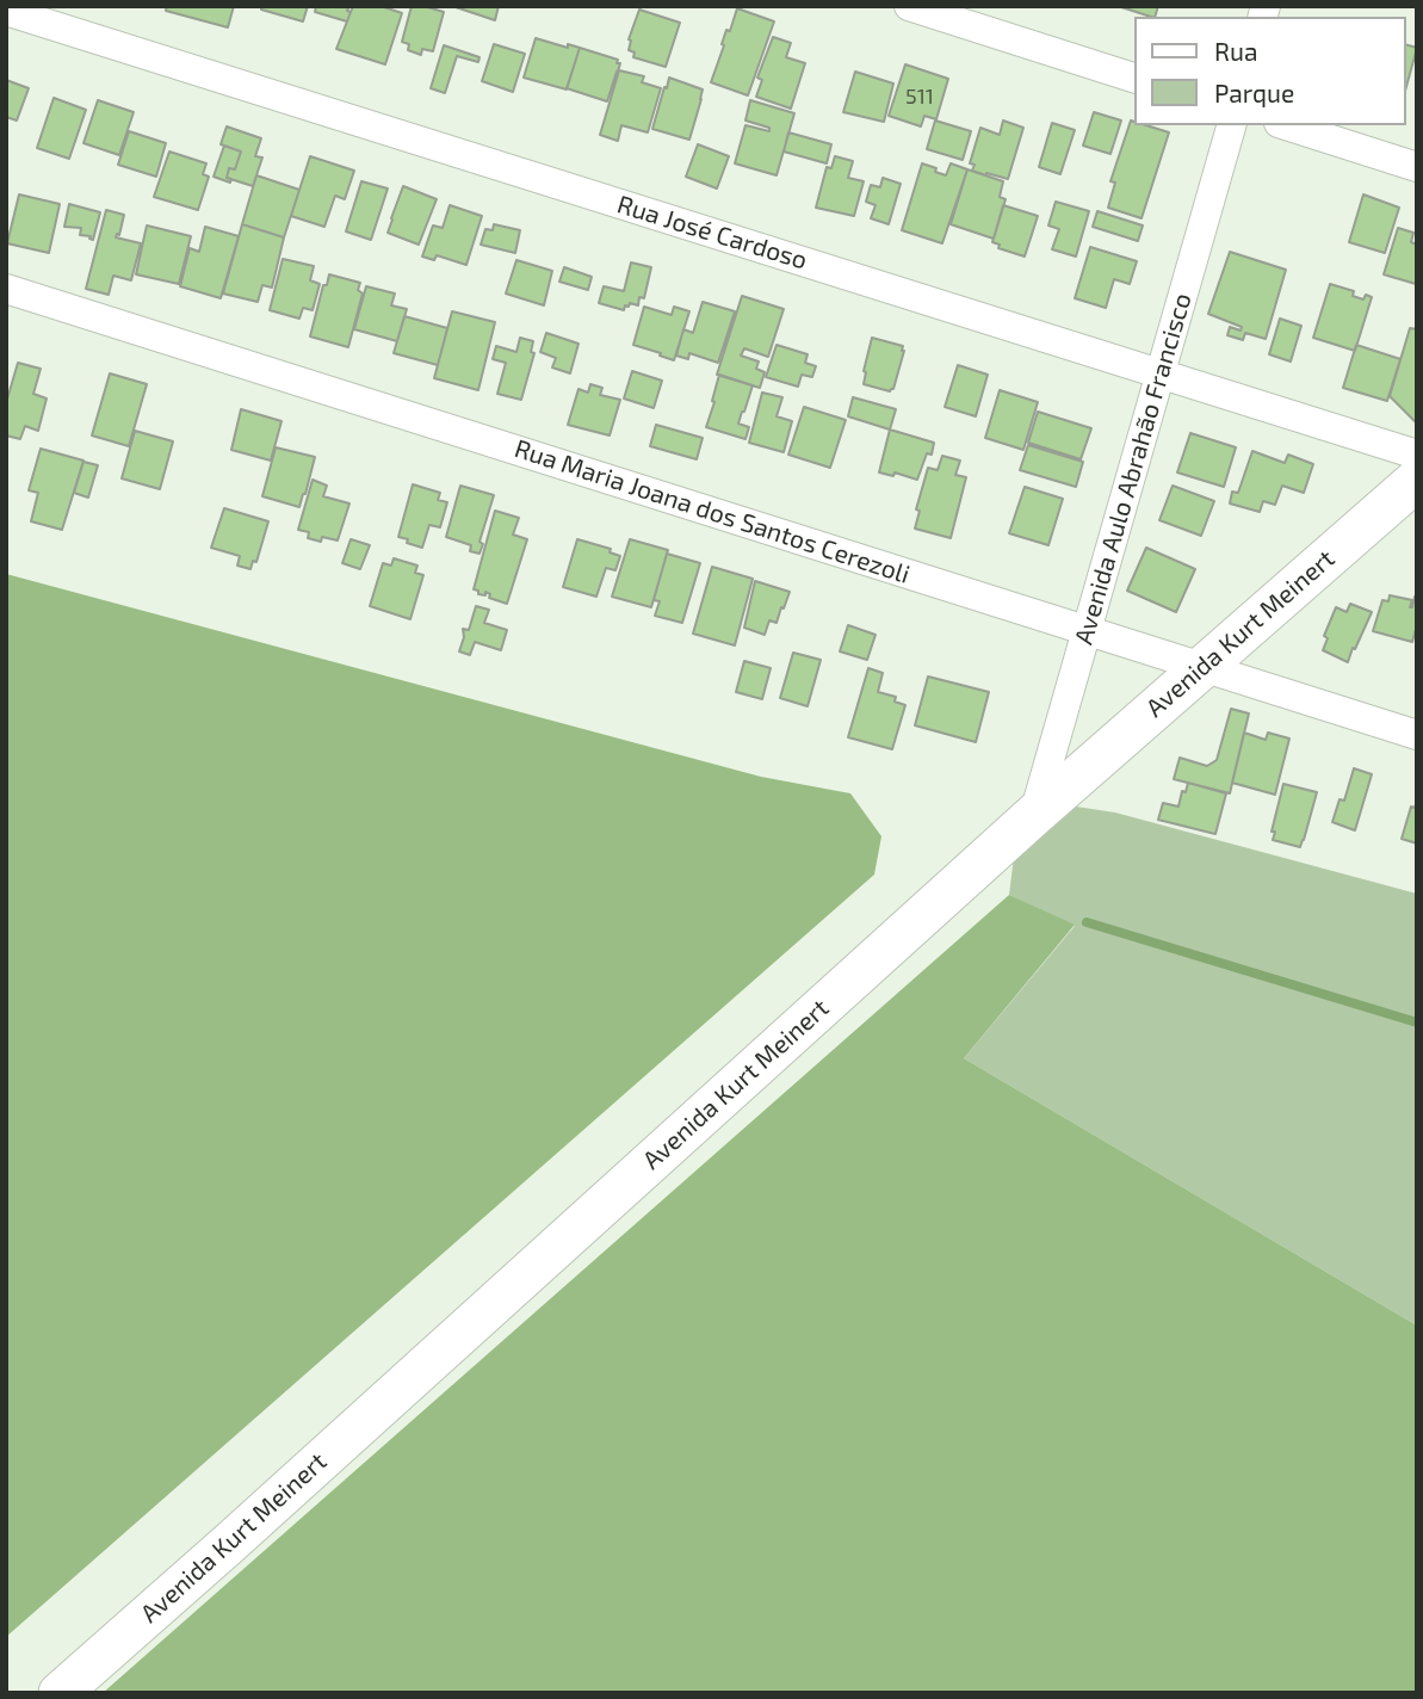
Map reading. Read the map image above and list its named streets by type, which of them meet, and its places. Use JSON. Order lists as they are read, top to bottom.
{
  "streets": {
    "street": [
      "Rua José Cardoso",
      "Avenida Aulo Abrahão Francisco",
      "Rua Maria Joana dos Santos Cerezoli",
      "Avenida Kurt Meinert"
    ]
  },
  "crossings": [
    ["Rua José Cardoso", "Avenida Aulo Abrahão Francisco"],
    ["Avenida Aulo Abrahão Francisco", "Rua Maria Joana dos Santos Cerezoli"],
    ["Avenida Aulo Abrahão Francisco", "Avenida Kurt Meinert"],
    ["Rua Maria Joana dos Santos Cerezoli", "Avenida Kurt Meinert"]
  ],
  "house_numbers": ["511"],
  "legend": ["Rua", "Parque"]
}
